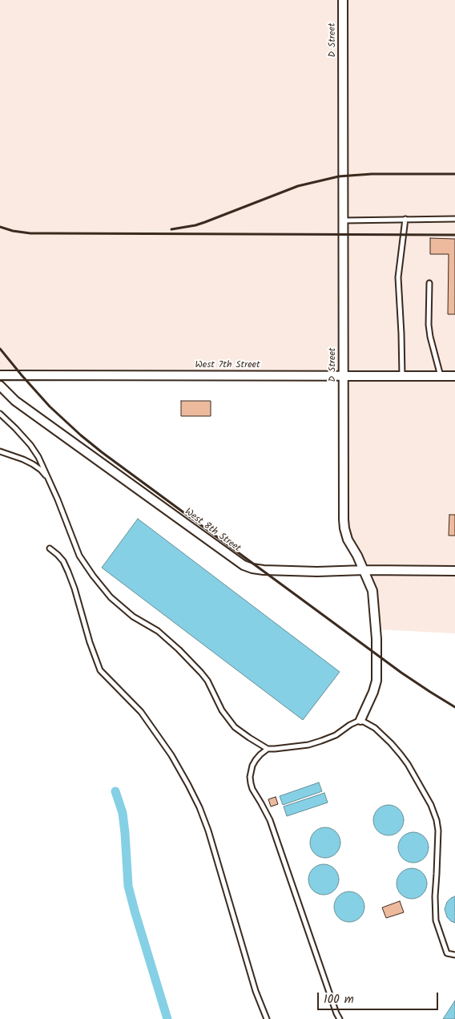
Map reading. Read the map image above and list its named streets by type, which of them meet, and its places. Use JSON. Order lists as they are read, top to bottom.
{
  "streets": {
    "street": ["D Street", "West 7th Street", "West 8th Street"]
  },
  "crossings": [
    ["D Street", "West 7th Street"],
    ["D Street", "West 8th Street"]
  ],
  "scale_bar": "100 m"
}
